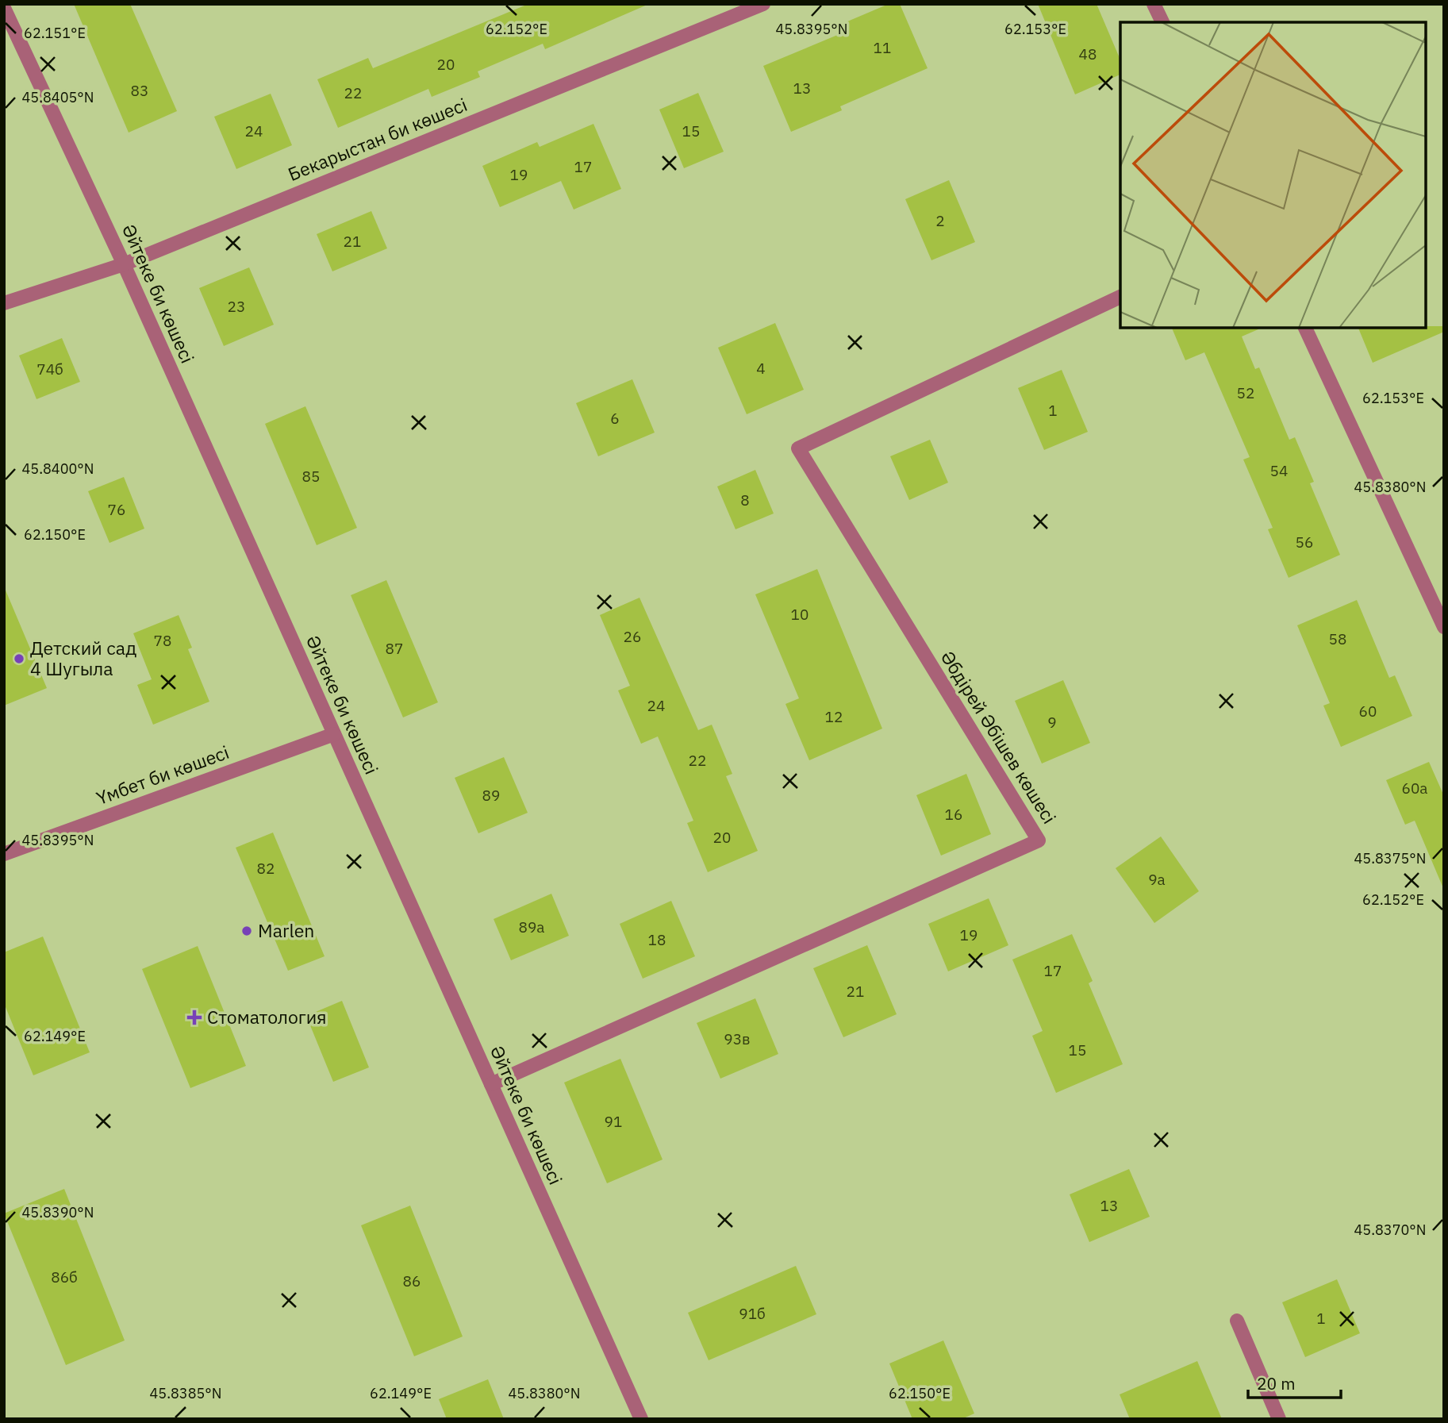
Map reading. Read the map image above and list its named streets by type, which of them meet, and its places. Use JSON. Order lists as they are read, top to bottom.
{
  "streets": {
    "street": [
      "Бекарыстан би көшесі",
      "Әйтеке би көшесі",
      "Әбдірей Әбішев көшесі",
      "Үмбет би көшесі"
    ]
  },
  "crossings": [
    ["Бекарыстан би көшесі", "Әйтеке би көшесі"],
    ["Әйтеке би көшесі", "Әбдірей Әбішев көшесі"],
    ["Әйтеке би көшесі", "Үмбет би көшесі"]
  ],
  "places": {
    "other": ["Детский сад 4 Шугыла", "Marlen"],
    "health": ["Стоматология"]
  },
  "house_numbers": [
    "11",
    "48",
    "20",
    "13",
    "83",
    "22",
    "24",
    "15",
    "17",
    "19",
    "2",
    "21",
    "23",
    "4",
    "74б",
    "52",
    "1",
    "6",
    "54",
    "85",
    "8",
    "76",
    "56",
    "10",
    "26",
    "58",
    "78",
    "87",
    "24",
    "60",
    "12",
    "9",
    "22",
    "60а",
    "89",
    "16",
    "20",
    "82",
    "9а",
    "89а",
    "19",
    "18",
    "17",
    "21",
    "93в",
    "15",
    "91",
    "13",
    "86б",
    "86",
    "91б",
    "1"
  ],
  "scale_bar": "20 m",
  "coordinates": [
    "62.152°E",
    "62.153°E",
    "45.8395°N",
    "62.151°E",
    "45.8405°N",
    "45.8400°N",
    "45.8380°N",
    "62.150°E",
    "45.8375°N",
    "62.149°E",
    "45.8390°N",
    "45.8370°N",
    "45.8385°N"
  ]
}
